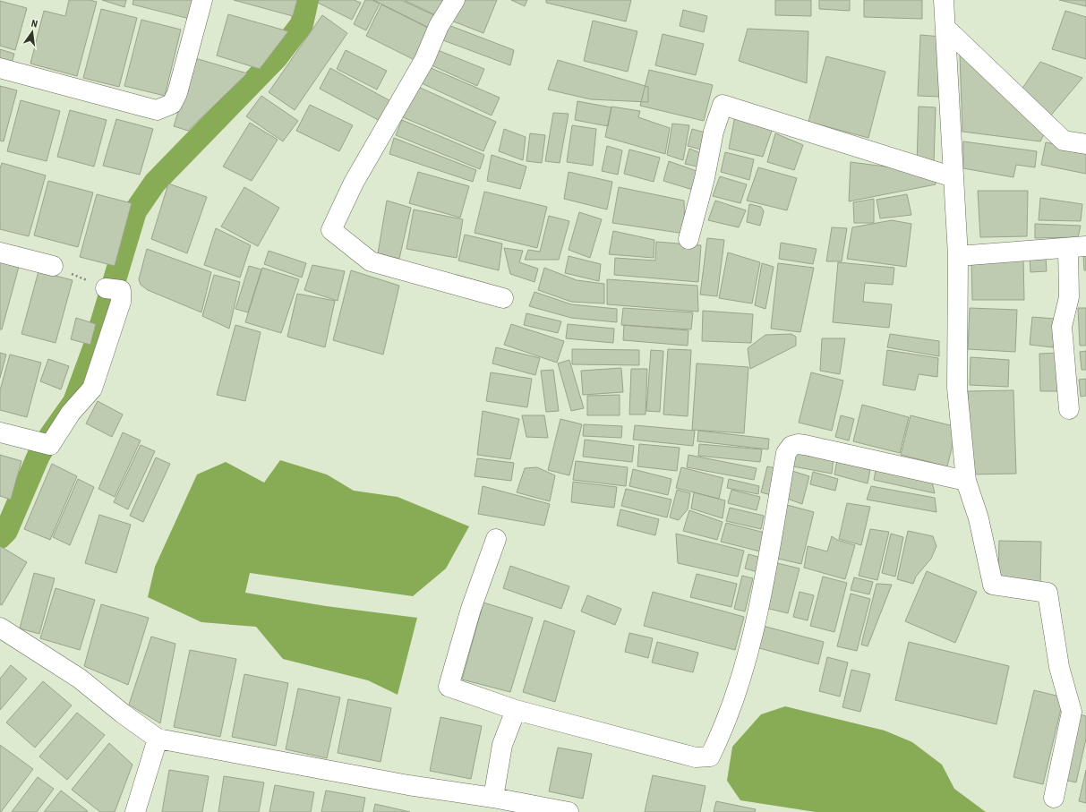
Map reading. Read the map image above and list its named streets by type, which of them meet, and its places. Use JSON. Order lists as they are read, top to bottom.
{
  "north": "top"
}
